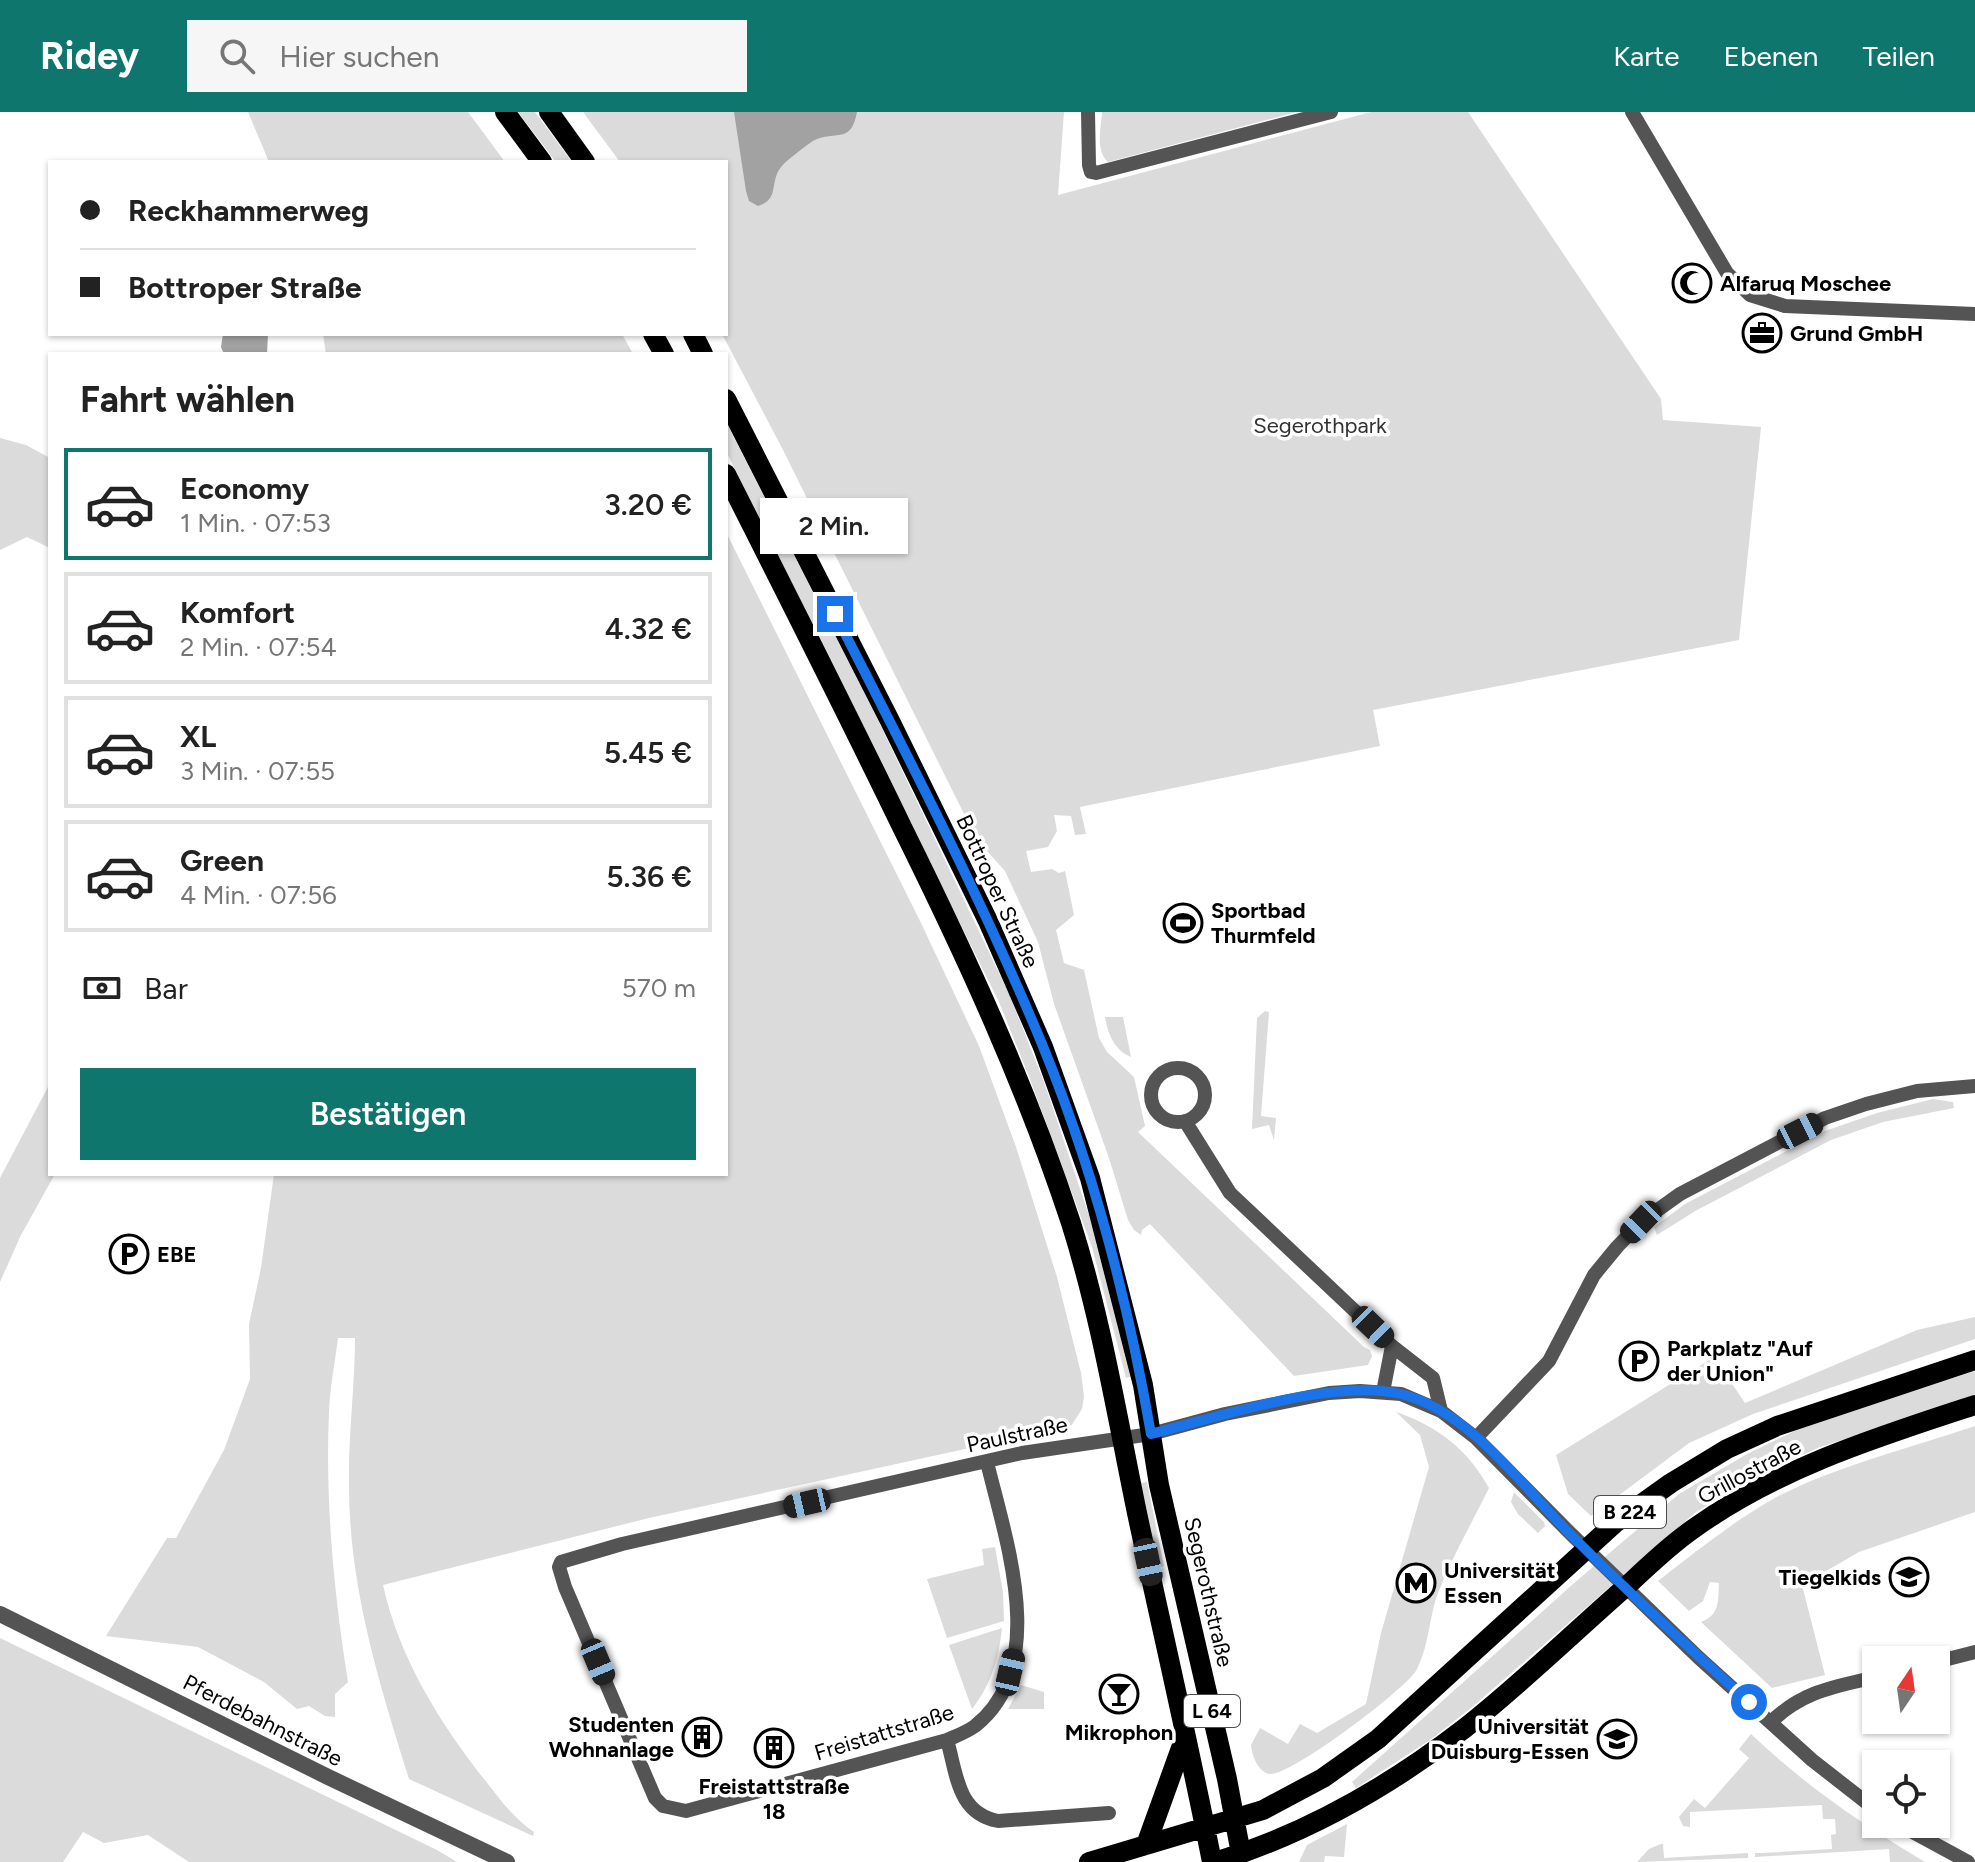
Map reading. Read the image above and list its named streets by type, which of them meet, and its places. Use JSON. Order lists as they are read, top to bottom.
{
  "streets": {
    "main road": [
      "Bottroper Straße",
      "Grillostraße",
      "B 224",
      "Segerothstraße",
      "L 64"
    ],
    "street": ["Paulstraße", "Pferdebahnstraße", "Freistattstraße"]
  },
  "crossings": [
    ["Bottroper Straße", "Paulstraße"],
    ["Bottroper Straße", "Segerothstraße"],
    ["Paulstraße", "Segerothstraße"],
    ["Paulstraße", "L 64"],
    ["Paulstraße", "Freistattstraße"],
    ["Grillostraße", "B 224"],
    ["Grillostraße", "Segerothstraße"],
    ["Grillostraße", "L 64"],
    ["B 224", "Segerothstraße"],
    ["B 224", "L 64"]
  ],
  "parks": ["Segerothpark"],
  "places": {
    "mosque": ["Alfaruq Moschee"],
    "office": ["Grund GmbH"],
    "sports": ["Sportbad Thurmfeld"],
    "parking": ["EBE", "Parkplatz \"Auf der Union\""],
    "school or university": ["Tiegelkids", "Universität Duisburg-Essen"],
    "metro station": ["Universität Essen"],
    "bar": ["Mikrophon"],
    "building": ["Studenten Wohnanlage", "Freistattstraße 18"]
  },
  "north": "top",
  "page": {
    "header": "Ridey",
    "search": "Hier suchen",
    "nav": ["Karte", "Ebenen", "Teilen"],
    "banner": ["Reckhammerweg", "Bottroper Straße"],
    "heading": "Fahrt wählen",
    "list": [
      {
        "name": "Economy",
        "note": "1 Min. · 07:53",
        "value": "3.20 €"
      },
      {
        "name": "Komfort",
        "note": "2 Min. · 07:54",
        "value": "4.32 €"
      },
      {
        "name": "XL",
        "note": "3 Min. · 07:55",
        "value": "5.45 €"
      },
      {
        "name": "Green",
        "note": "4 Min. · 07:56",
        "value": "5.36 €"
      }
    ],
    "bubble": "2 Min.",
    "pay": ["Bar", "570 m"],
    "buttons": "Bestätigen"
  }
}
